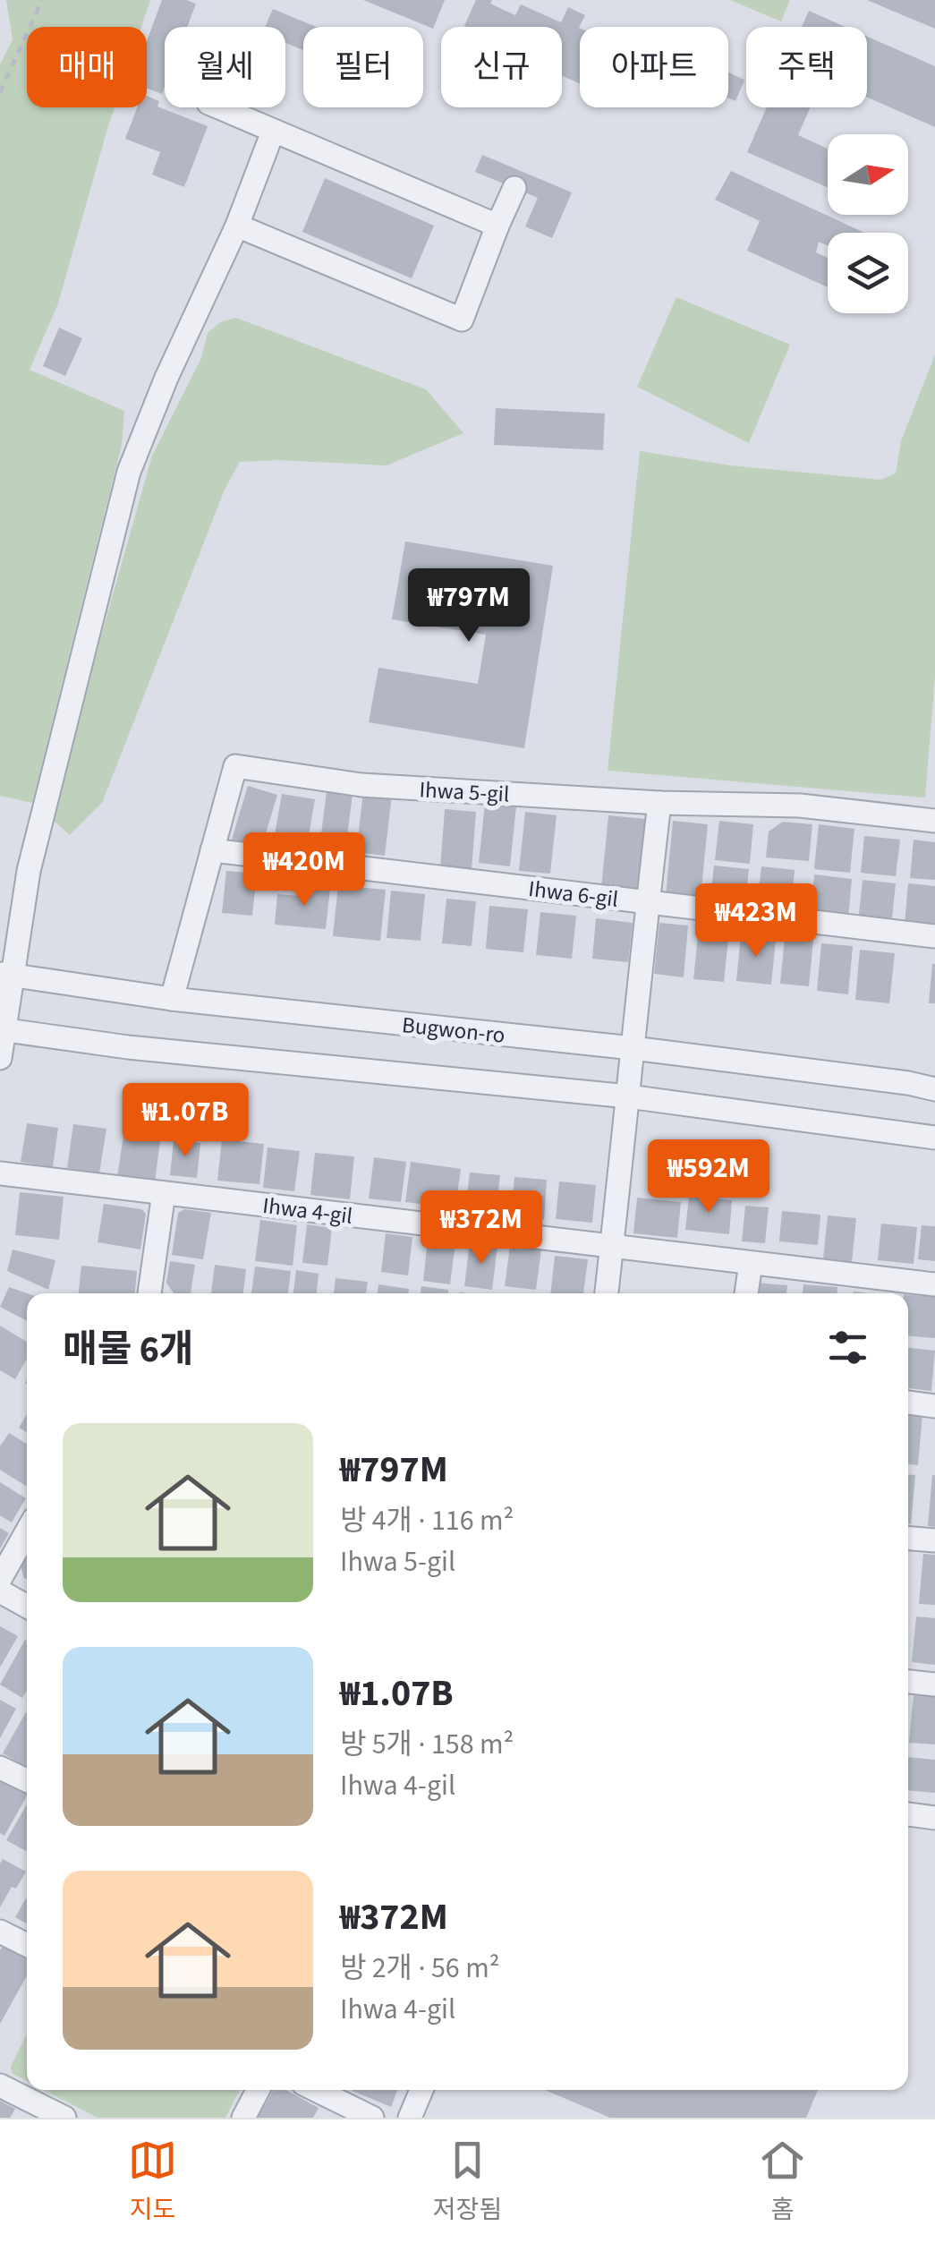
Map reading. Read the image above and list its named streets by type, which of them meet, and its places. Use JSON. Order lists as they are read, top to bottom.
{
  "streets": {
    "street": [
      "Ihwa 5-gil",
      "Ihwa 6-gil",
      "Bugwon-ro",
      "Ihwa 4-gil"
    ]
  },
  "crossings": [
    ["Ihwa 5-gil", "Ihwa 6-gil"],
    ["Ihwa 5-gil", "Bugwon-ro"]
  ],
  "north": "right",
  "page": {
    "chip": [
      "매매",
      "월세",
      "필터",
      "신규",
      "아파트",
      "주택"
    ],
    "price": [
      "₩797M",
      "₩420M",
      "₩423M",
      "₩1.07B",
      "₩592M",
      "₩372M"
    ],
    "heading": "매물 6개",
    "list": [
      {
        "name": "₩797M",
        "note": "방 4개 · 116 m² · Ihwa 5-gil"
      },
      {
        "name": "₩1.07B",
        "note": "방 5개 · 158 m² · Ihwa 4-gil"
      },
      {
        "name": "₩372M",
        "note": "방 2개 · 56 m² · Ihwa 4-gil"
      }
    ],
    "tabs": ["지도", "저장됨", "홈"]
  }
}
